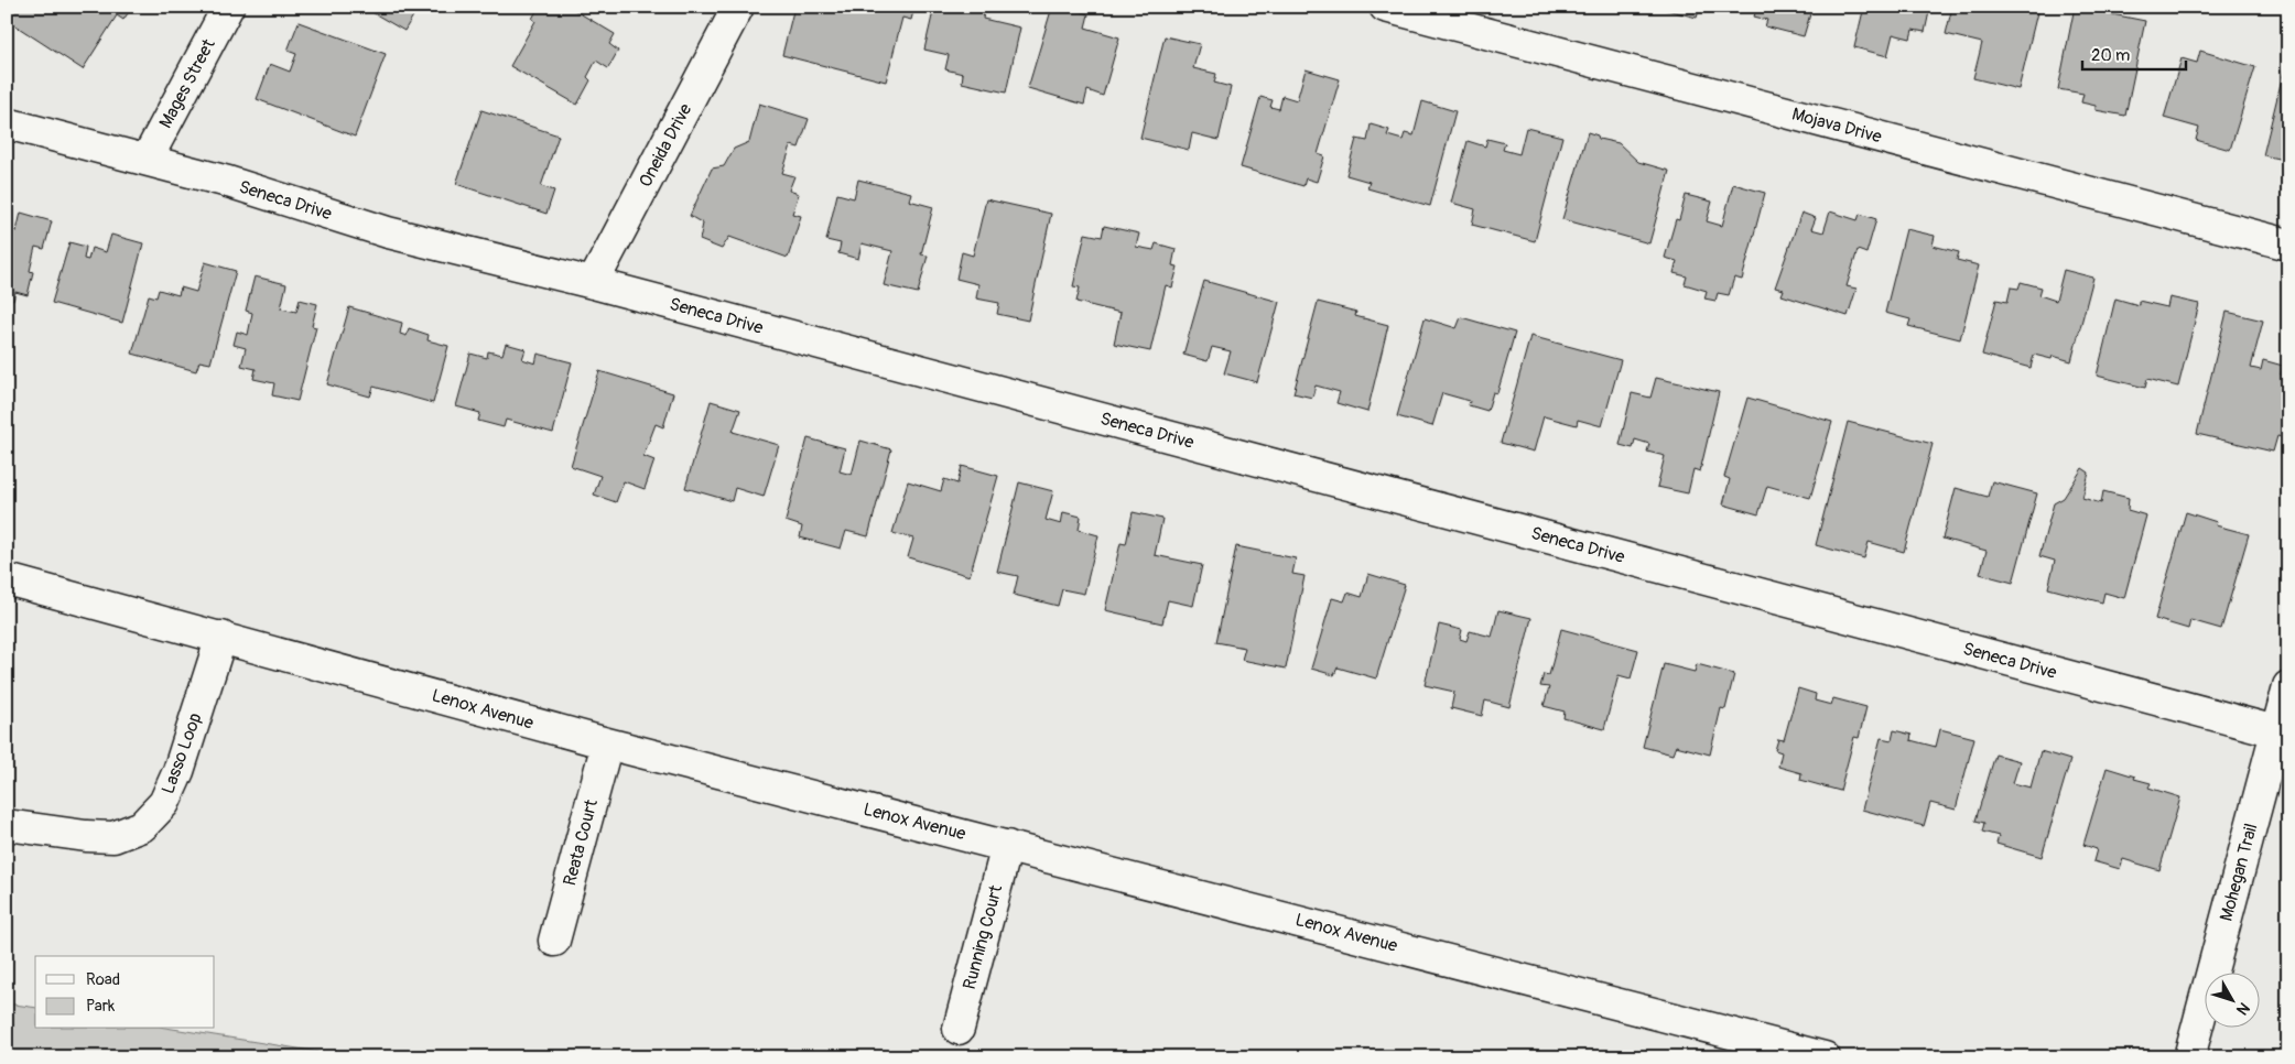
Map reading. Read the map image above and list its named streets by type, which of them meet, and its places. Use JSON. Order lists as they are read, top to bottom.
{
  "streets": {
    "street": [
      "Mages Street",
      "Mojava Drive",
      "Oneida Drive",
      "Seneca Drive",
      "Lenox Avenue",
      "Lasso Loop",
      "Reata Court",
      "Mohegan Trail",
      "Running Court"
    ]
  },
  "crossings": [
    ["Mages Street", "Seneca Drive"],
    ["Oneida Drive", "Seneca Drive"],
    ["Seneca Drive", "Mohegan Trail"],
    ["Lenox Avenue", "Lasso Loop"],
    ["Lenox Avenue", "Reata Court"],
    ["Lenox Avenue", "Running Court"]
  ],
  "legend": ["Road", "Park"],
  "scale_bar": "20 m",
  "north": "bottom right"
}
